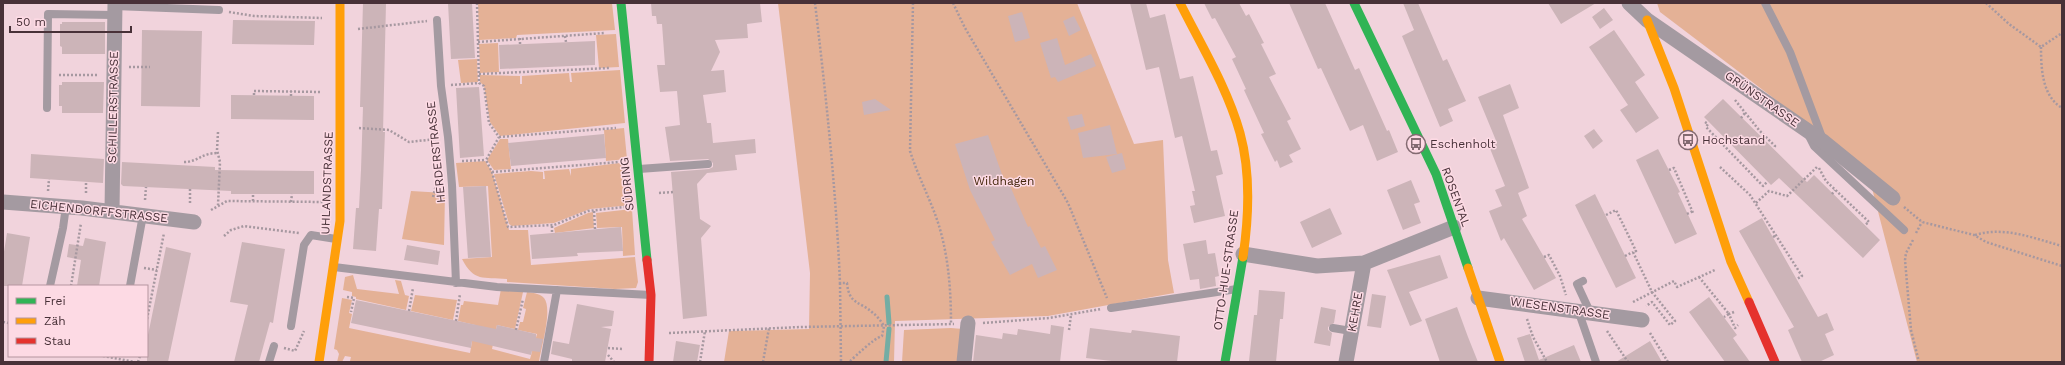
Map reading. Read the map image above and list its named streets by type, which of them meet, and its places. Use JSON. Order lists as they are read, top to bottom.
{
  "streets": {
    "street": [
      "GRÜNSTRASSE",
      "SCHILLERSTRASSE",
      "UHLANDSTRASSE",
      "SÜDRING",
      "ROSENTAL",
      "EICHENDORFFSTRASSE",
      "OTTO-HUE-STRASSE",
      "WIESENSTRASSE",
      "KEHRE"
    ],
    "lane": ["HERDERSTRASSE"]
  },
  "crossings": [
    ["SCHILLERSTRASSE", "EICHENDORFFSTRASSE"],
    ["ROSENTAL", "WIESENSTRASSE"]
  ],
  "parks": ["Wildhagen"],
  "places": {
    "bus stop": ["Hochstand", "Eschenholt"]
  },
  "legend": ["Frei", "Zäh", "Stau"],
  "scale_bar": "50 m"
}
